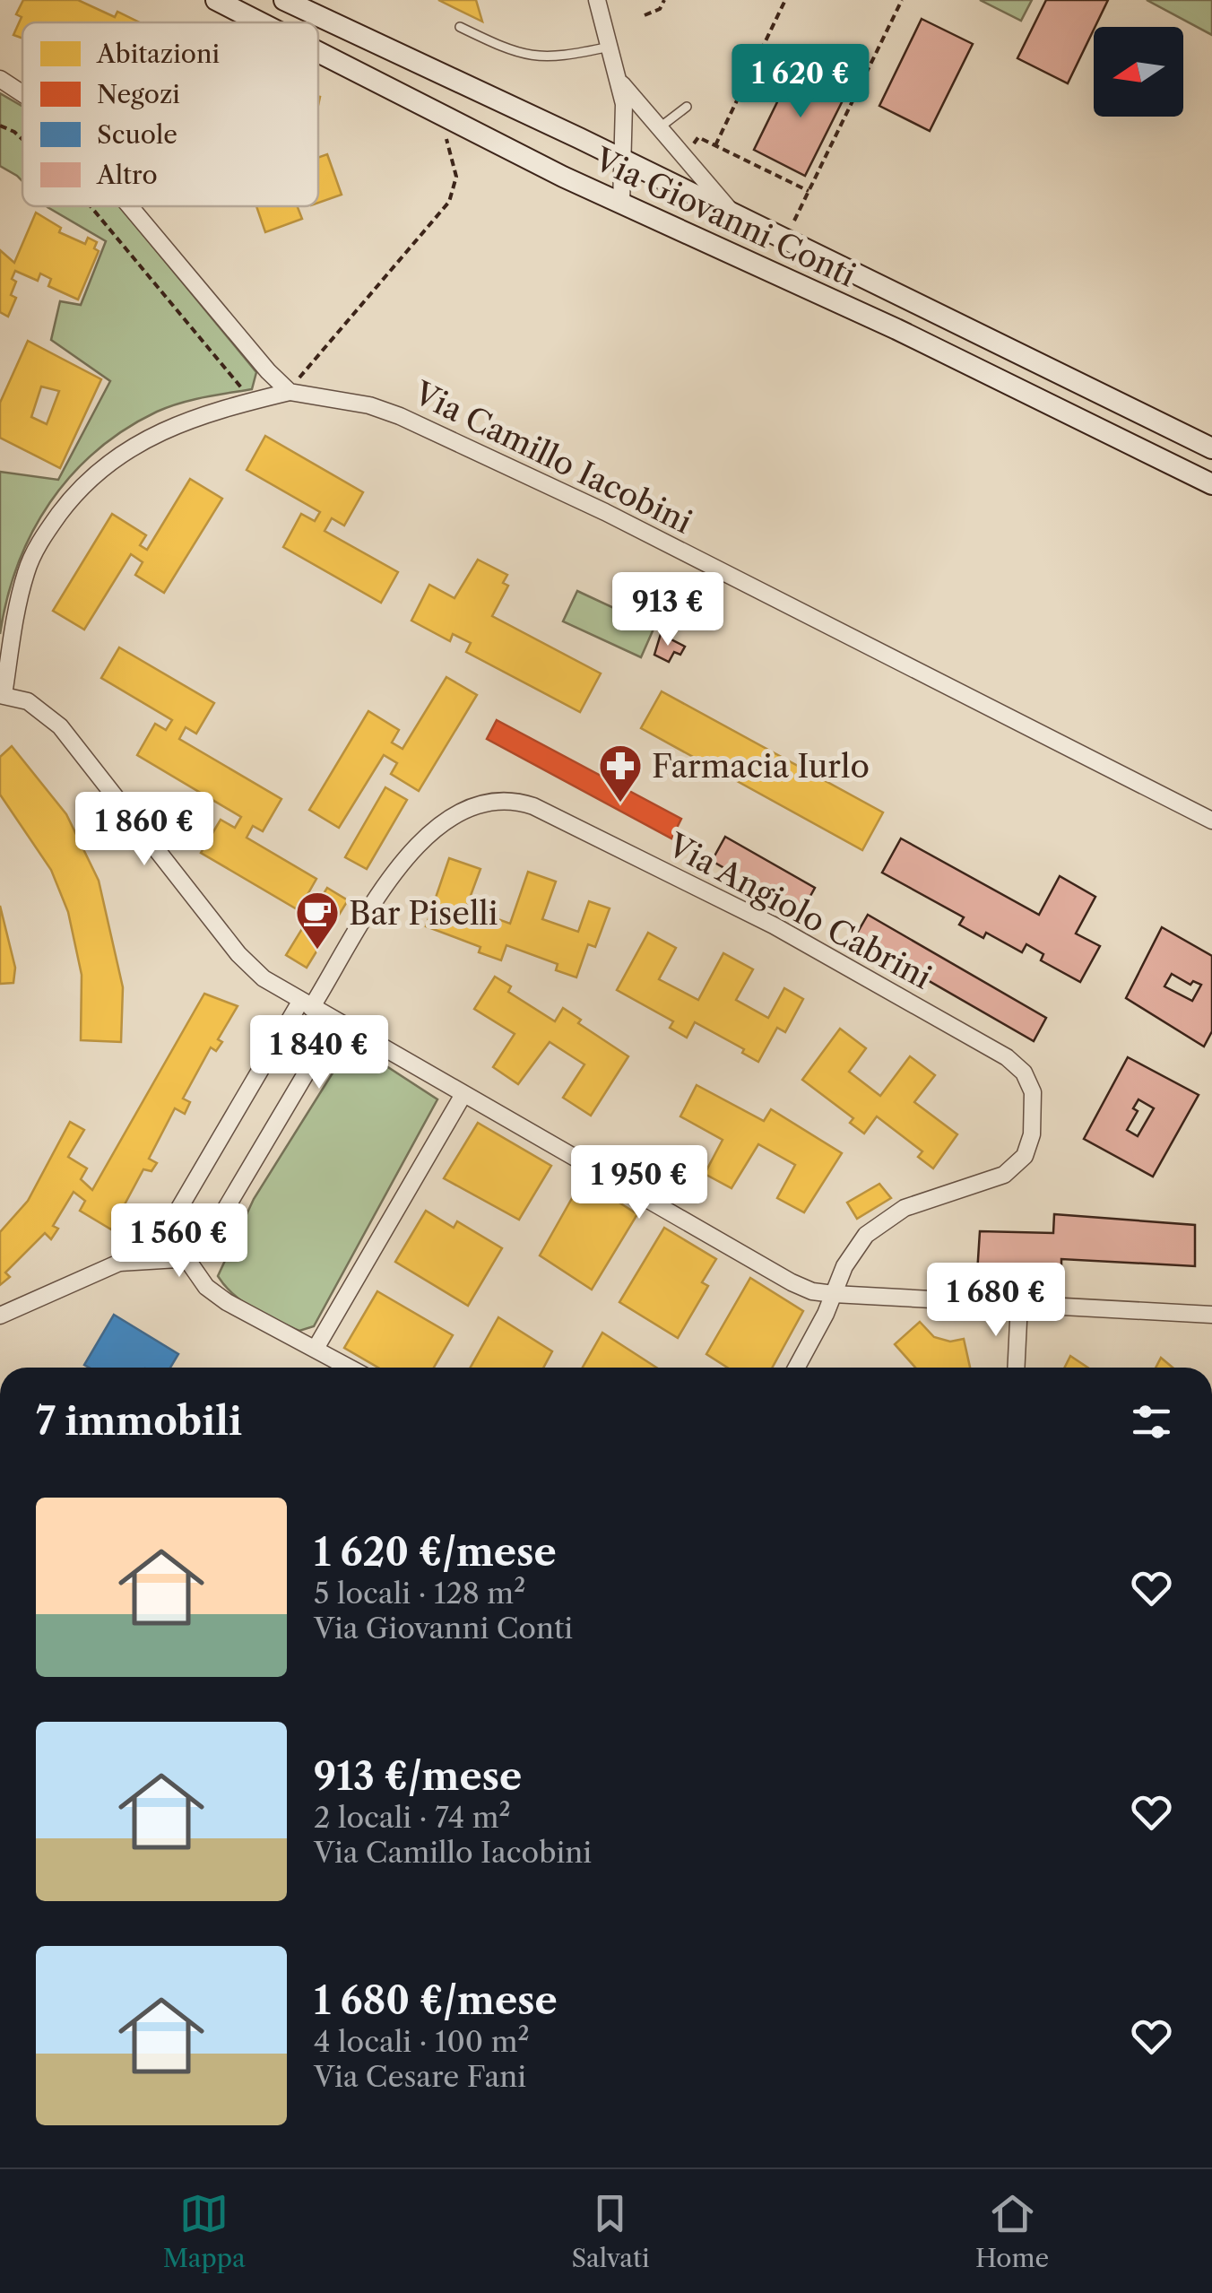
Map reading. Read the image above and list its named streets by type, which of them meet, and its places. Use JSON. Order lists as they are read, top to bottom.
{
  "streets": {
    "main road": ["Via Giovanni Conti"],
    "street": ["Via Camillo Iacobini", "Via Angiolo Cabrini"]
  },
  "places": {
    "pharmacy": ["Farmacia Iurlo"],
    "cafe": ["Bar Piselli"]
  },
  "legend": [
    "Abitazioni",
    "Negozi",
    "Scuole",
    "Altro"
  ],
  "north": "left",
  "page": {
    "price": [
      "1 620 €",
      "913 €",
      "1 860 €",
      "1 840 €",
      "1 950 €",
      "1 560 €",
      "1 680 €"
    ],
    "heading": "7 immobili",
    "list": [
      {
        "name": "1 620 €/mese",
        "note": "5 locali · 128 m² · Via Giovanni Conti"
      },
      {
        "name": "913 €/mese",
        "note": "2 locali · 74 m² · Via Camillo Iacobini"
      },
      {
        "name": "1 680 €/mese",
        "note": "4 locali · 100 m² · Via Cesare Fani"
      }
    ],
    "tabs": ["Mappa", "Salvati", "Home"]
  }
}
